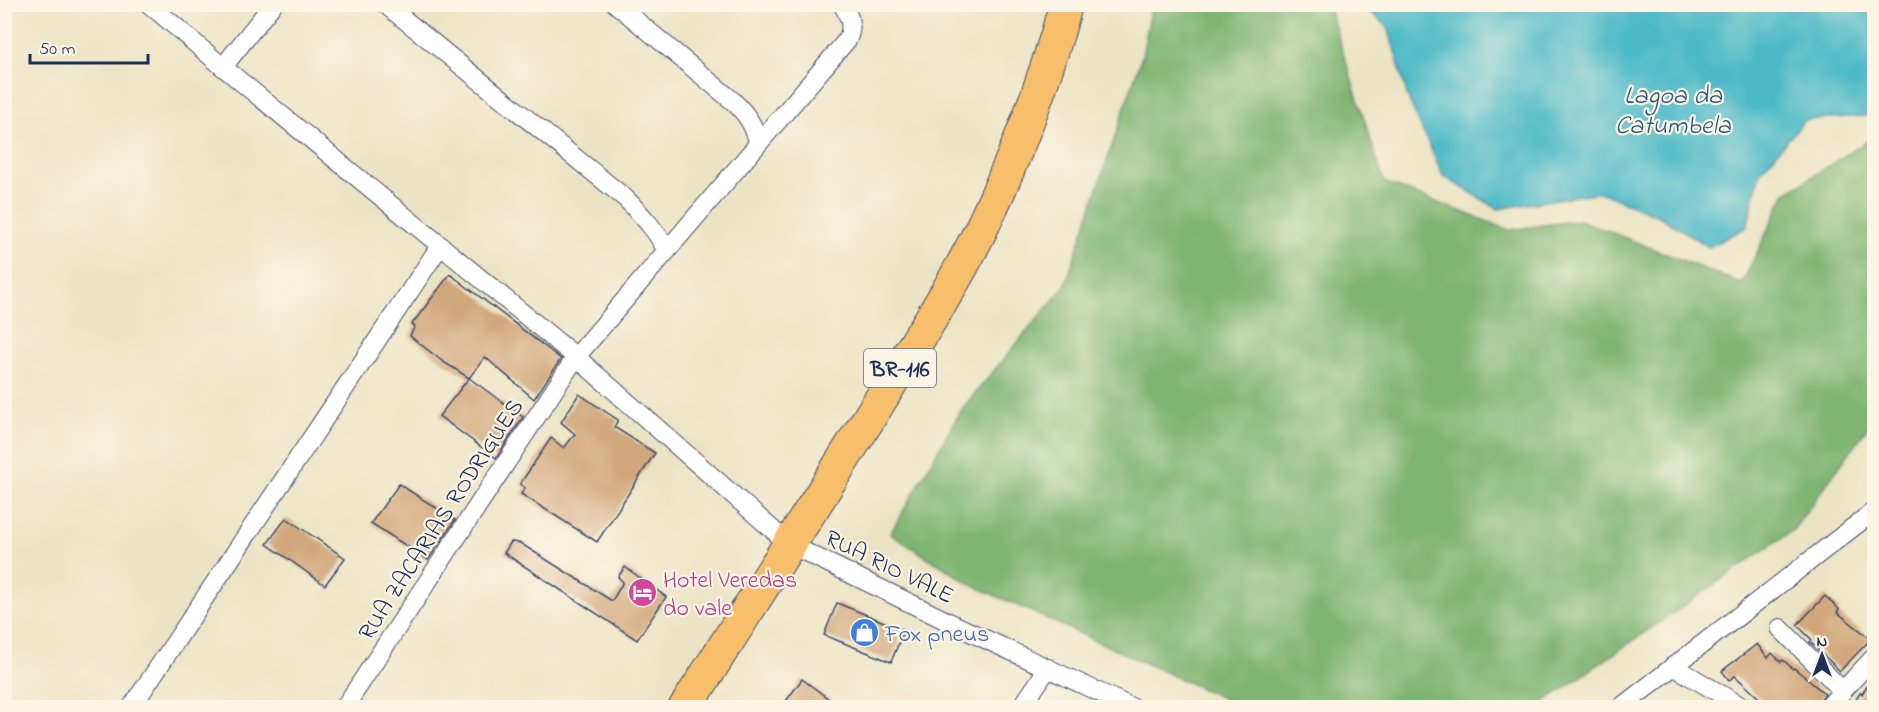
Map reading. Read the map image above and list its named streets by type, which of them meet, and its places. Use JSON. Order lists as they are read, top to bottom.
{
  "streets": {
    "highway": ["BR-116"],
    "street": ["RUA ZACARIAS RODRIGUES", "RUA RIO VALE"]
  },
  "crossings": [
    ["BR-116", "RUA RIO VALE"],
    ["RUA ZACARIAS RODRIGUES", "RUA RIO VALE"]
  ],
  "water": ["Lagoa da Catumbela"],
  "places": {
    "hotel": ["Hotel Veredas do vale"],
    "shop": ["Fox pneus"]
  },
  "scale_bar": "50 m",
  "north": "top"
}
